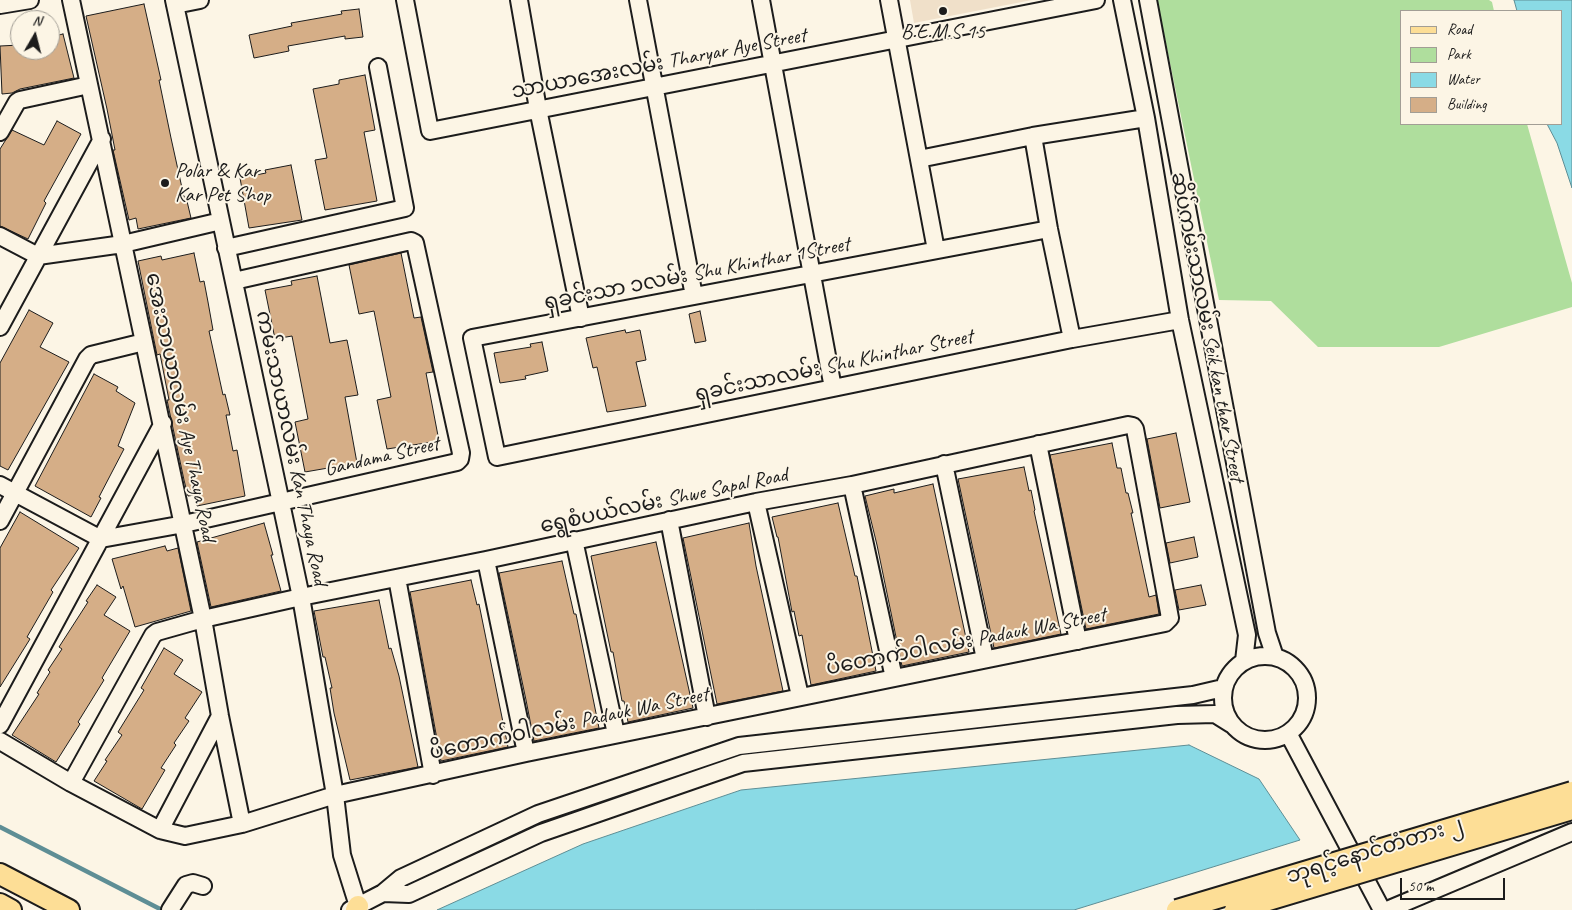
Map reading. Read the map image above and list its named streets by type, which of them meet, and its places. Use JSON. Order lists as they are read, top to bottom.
{
  "streets": {
    "main road": ["ဘုရင့်နောင်တံတား ၂"],
    "street": [
      "သာယာအေးလမ်း Tharyar Aye Street",
      "ရှခင်းသာ ၁လမ်း Shu Khinthar 1Street",
      "ဆိပ်ကမ်းသာလမ်း Seik kan thar Street",
      "ရှခင်းသာလမ်း Shu Khinthar Street",
      "အေးသာယာလမ်း Aye Thaya Road",
      "ကမ်းသာယာလမ်း Kan Thaya Road",
      "Gandama Street",
      "ရွေစံပယ်လမ်း Shwe Sapal Road",
      "ပိတောက်ဝါလမ်း Padauk Wa Street"
    ]
  },
  "crossings": [
    ["ရှခင်းသာ ၁လမ်း Shu Khinthar 1Street", "ရှခင်းသာလမ်း Shu Khinthar Street"],
    ["ဆိပ်ကမ်းသာလမ်း Seik kan thar Street", "ရှခင်းသာလမ်း Shu Khinthar Street"],
    ["အေးသာယာလမ်း Aye Thaya Road", "Gandama Street"],
    ["အေးသာယာလမ်း Aye Thaya Road", "ရွေစံပယ်လမ်း Shwe Sapal Road"],
    ["အေးသာယာလမ်း Aye Thaya Road", "ပိတောက်ဝါလမ်း Padauk Wa Street"],
    ["ကမ်းသာယာလမ်း Kan Thaya Road", "Gandama Street"],
    ["ကမ်းသာယာလမ်း Kan Thaya Road", "ရွေစံပယ်လမ်း Shwe Sapal Road"],
    ["ကမ်းသာယာလမ်း Kan Thaya Road", "ပိတောက်ဝါလမ်း Padauk Wa Street"],
    ["ရွေစံပယ်လမ်း Shwe Sapal Road", "ပိတောက်ဝါလမ်း Padauk Wa Street"]
  ],
  "places": ["B.E.M.S 15", "Polar & Kar Kar Pet Shop"],
  "legend": [
    "Road",
    "Park",
    "Water",
    "Building"
  ],
  "scale_bar": "50 m",
  "north": "top"
}
